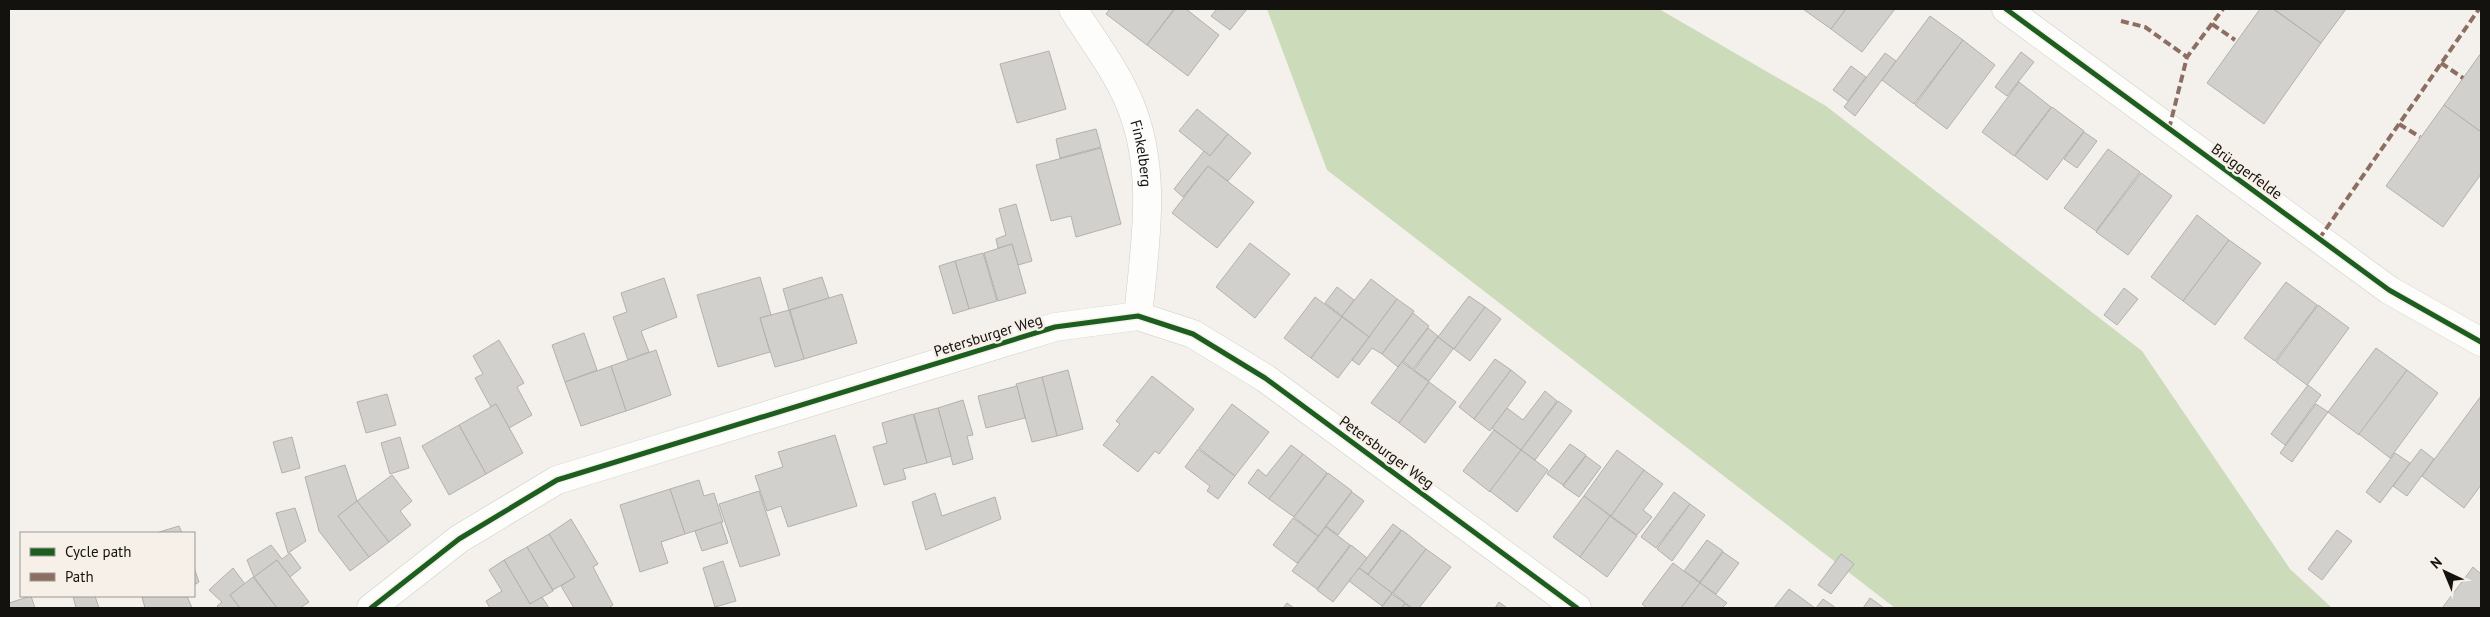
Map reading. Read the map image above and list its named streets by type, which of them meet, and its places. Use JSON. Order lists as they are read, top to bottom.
{
  "streets": {
    "street": ["Finkelberg", "Brüggerfelde", "Petersburger Weg"]
  },
  "crossings": [
    ["Finkelberg", "Petersburger Weg"]
  ],
  "legend": ["Cycle path", "Path"],
  "north": "top left"
}
